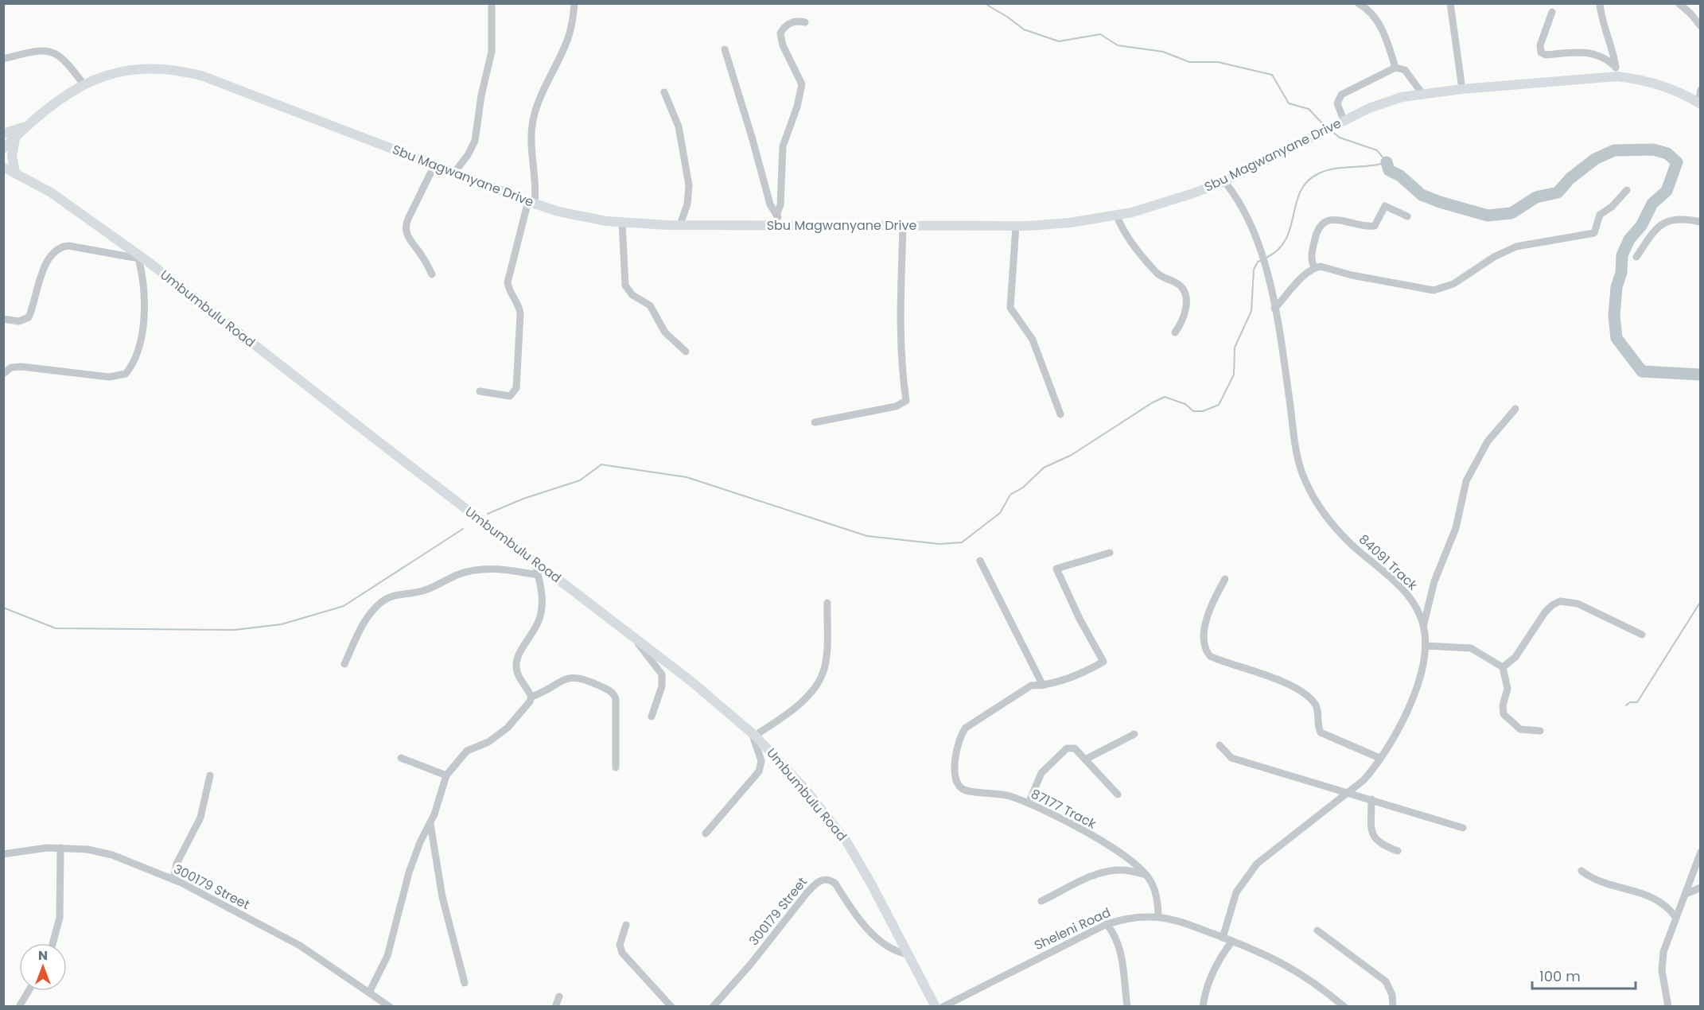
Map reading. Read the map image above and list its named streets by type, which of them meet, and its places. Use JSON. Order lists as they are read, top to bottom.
{
  "streets": {
    "main road": ["Sbu Magwanyane Drive", "Umbumbulu Road"],
    "street": [
      "84091 Track",
      "87177 Track",
      "300179 Street",
      "Sheleni Road"
    ]
  },
  "crossings": [
    ["Sbu Magwanyane Drive", "84091 Track"],
    ["Umbumbulu Road", "300179 Street"],
    ["84091 Track", "Sheleni Road"],
    ["87177 Track", "Sheleni Road"]
  ],
  "scale_bar": "100 m",
  "north": "top"
}
